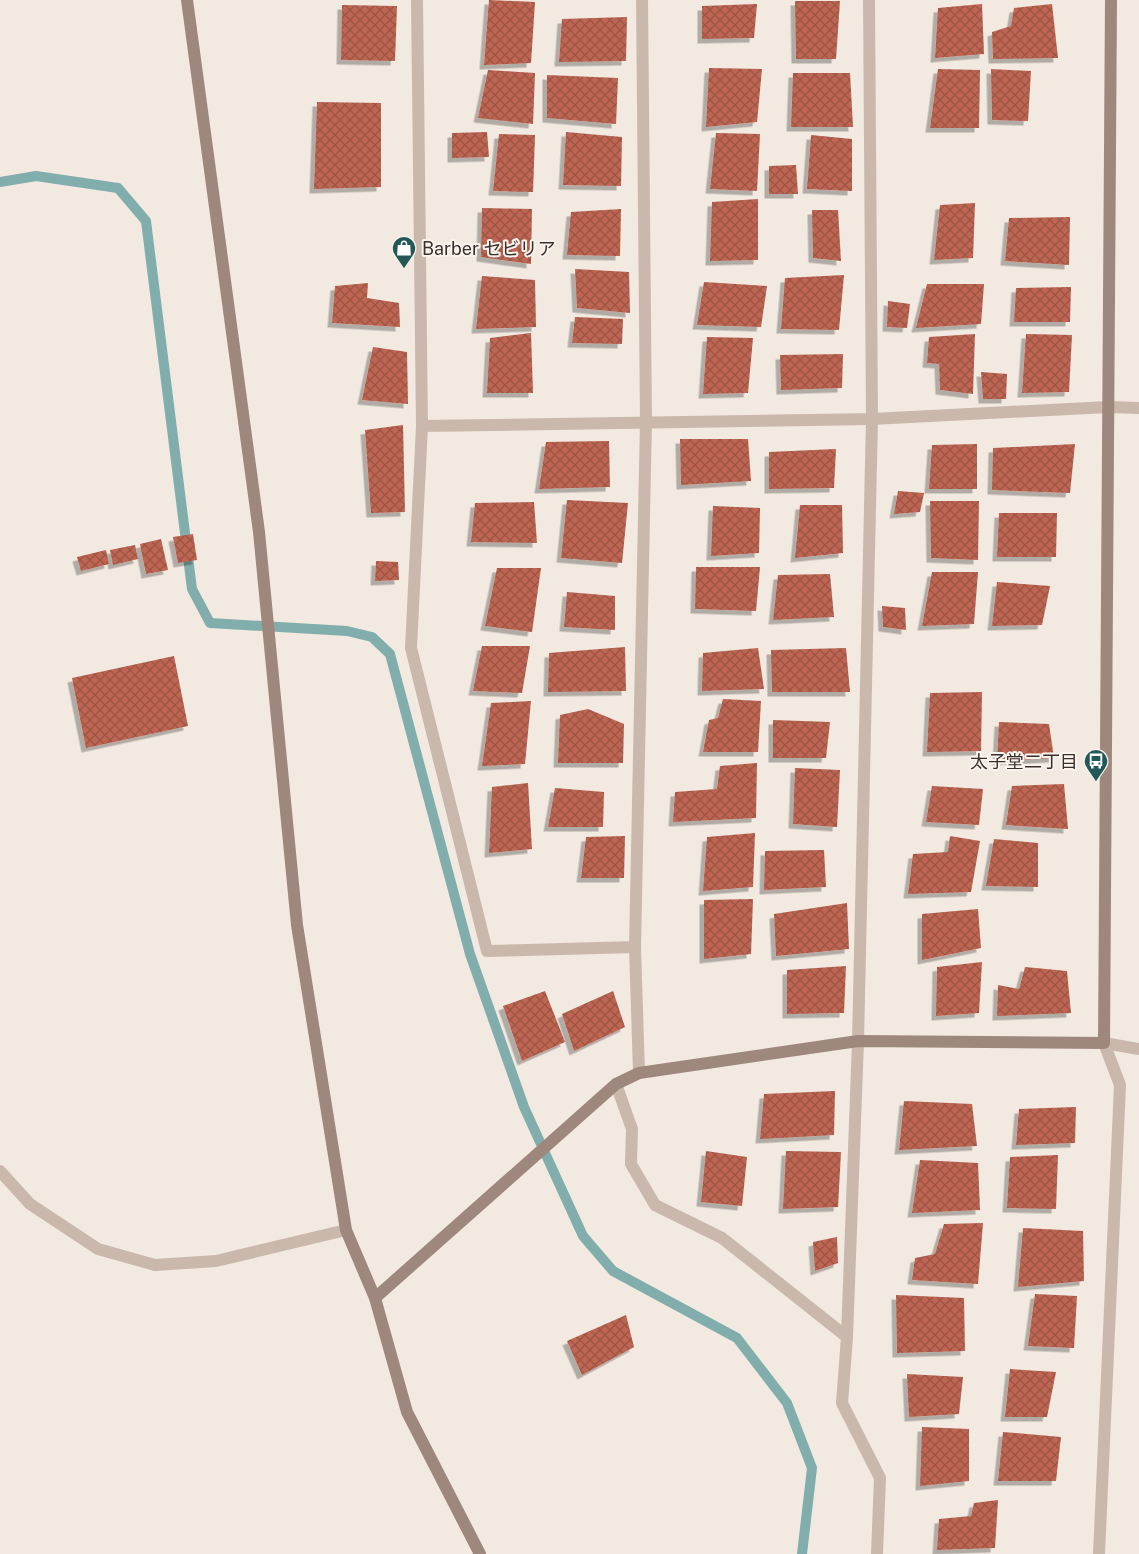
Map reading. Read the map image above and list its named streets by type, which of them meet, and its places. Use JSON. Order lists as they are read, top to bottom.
{
  "places": {
    "shop": ["Barber セビリア"],
    "bus stop": ["太子堂二丁目"]
  }
}
